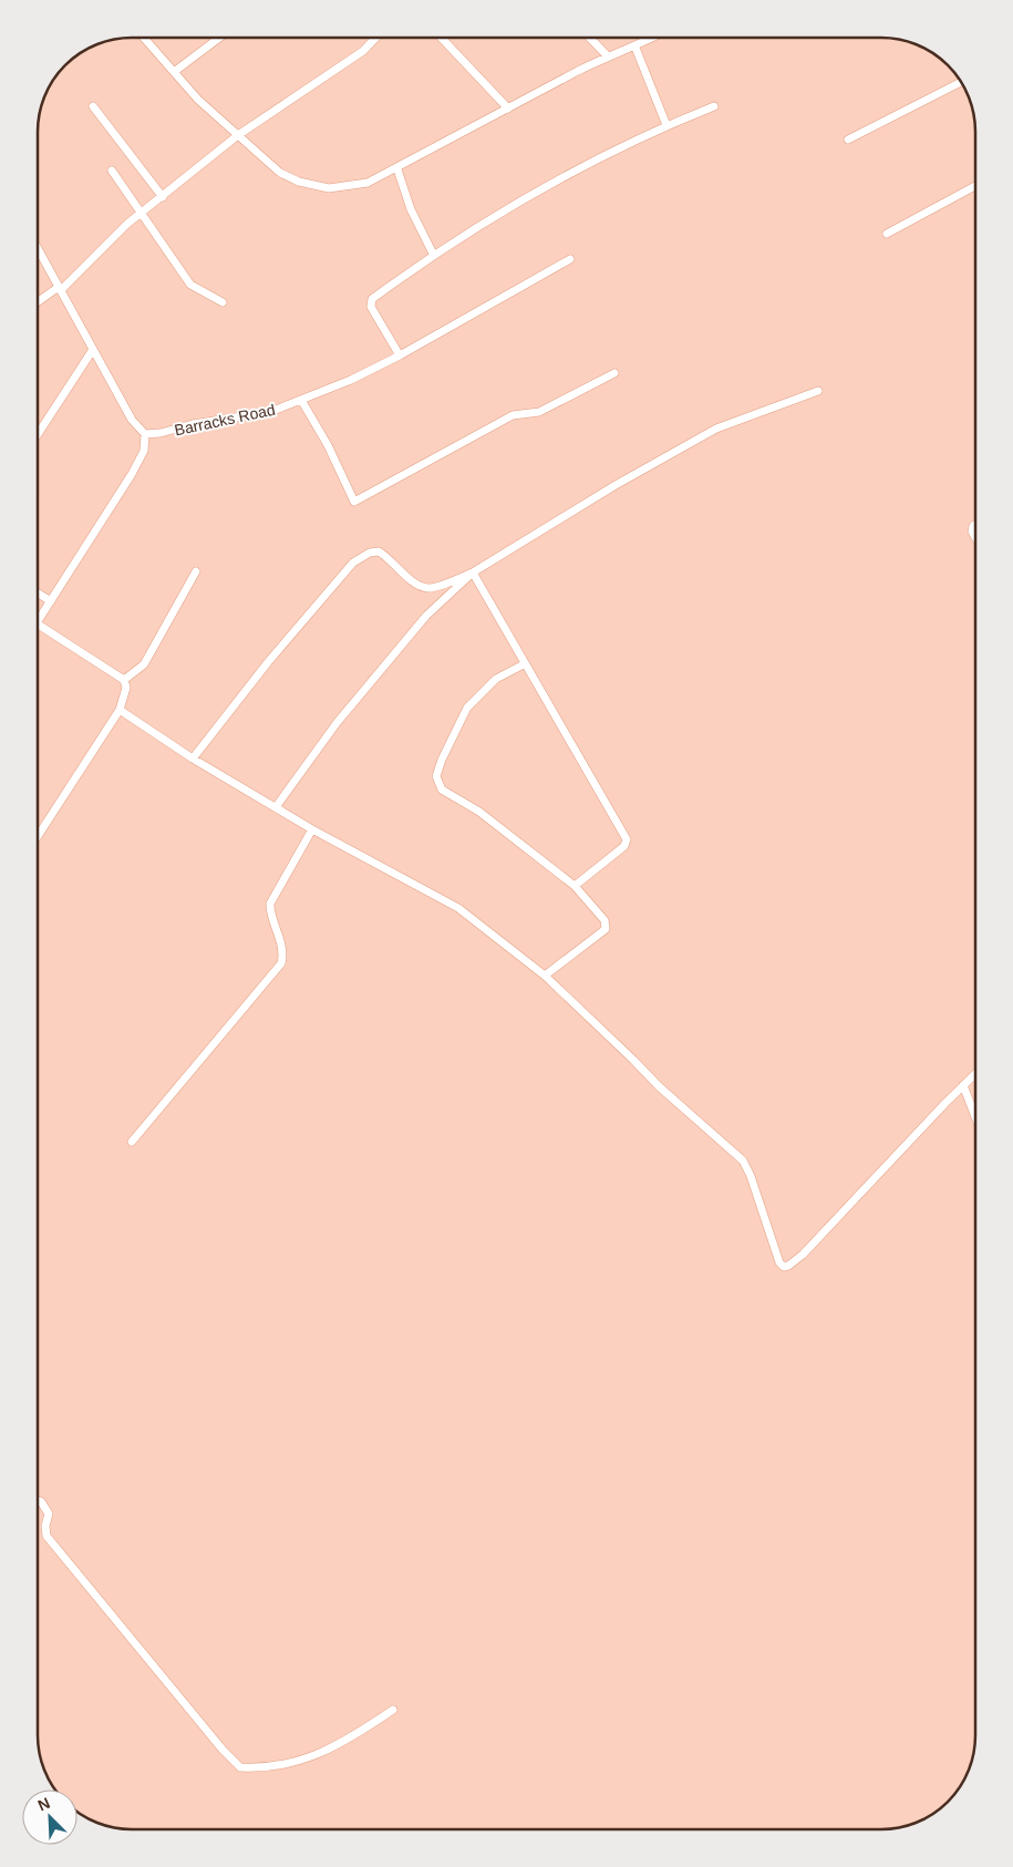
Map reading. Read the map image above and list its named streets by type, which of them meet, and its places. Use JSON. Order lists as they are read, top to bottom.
{
  "streets": {
    "street": ["Barracks Road"]
  },
  "north": "top left"
}
